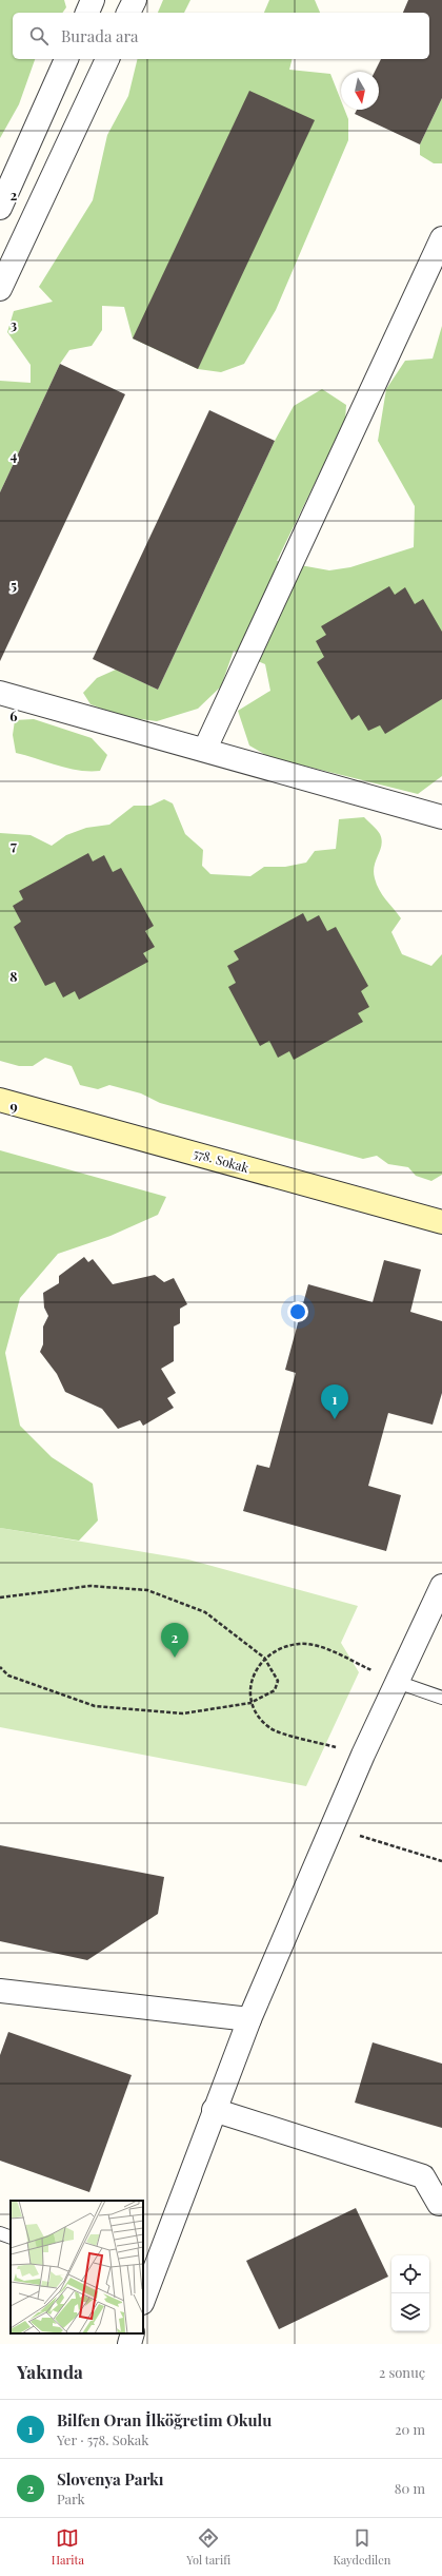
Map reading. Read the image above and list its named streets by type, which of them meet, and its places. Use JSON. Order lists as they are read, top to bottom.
{
  "streets": {
    "street": ["578. Sokak"]
  },
  "north": "bottom",
  "page": {
    "search": "Burada ara",
    "pins": ["1", "2"],
    "heading": ["Yakında", "2 sonuç"],
    "list": [
      {
        "mark": "1",
        "name": "Bilfen Oran İlköğretim Okulu",
        "note": "Yer · 578. Sokak",
        "value": "20 m"
      },
      {
        "mark": "2",
        "name": "Slovenya Parkı",
        "note": "Park",
        "value": "80 m"
      }
    ],
    "nav": ["Harita", "Yol tarifi", "Kaydedilen"]
  },
  "grid": {
    "rows": [
      "2",
      "3",
      "4",
      "5",
      "6",
      "7",
      "8",
      "9"
    ]
  }
}
